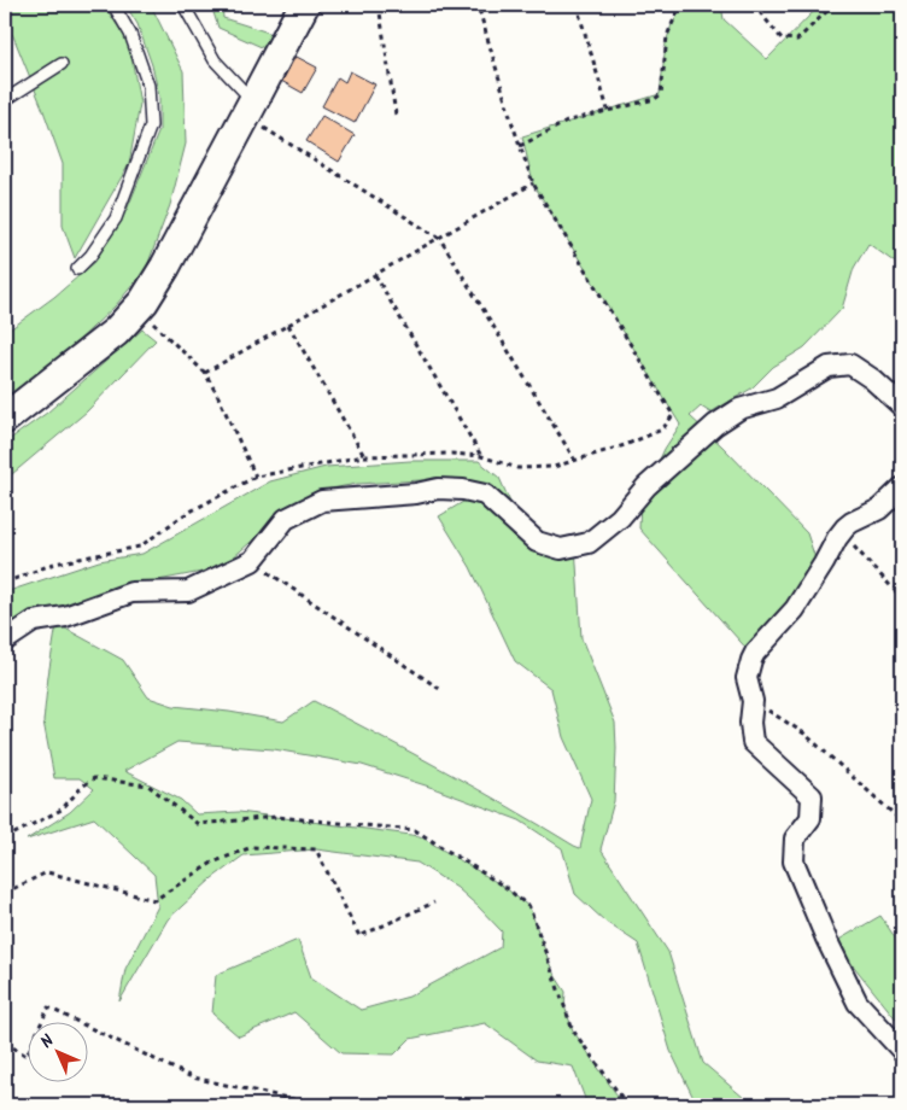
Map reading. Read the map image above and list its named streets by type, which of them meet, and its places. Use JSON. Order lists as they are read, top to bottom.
{
  "north": "top left"
}
